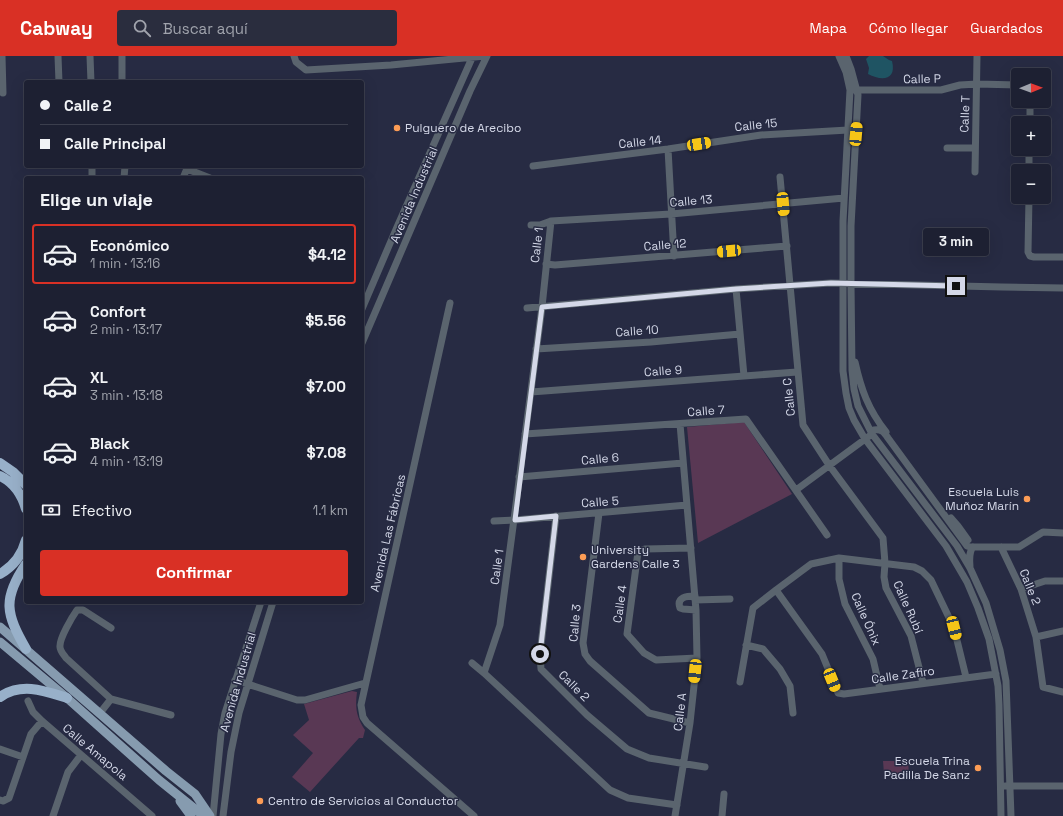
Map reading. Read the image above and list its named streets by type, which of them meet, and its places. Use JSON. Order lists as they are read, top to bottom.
{
  "streets": {
    "street": [
      "Calle P",
      "Calle T",
      "Calle 15",
      "Calle 14",
      "Avenida Industrial",
      "Calle 13",
      "Calle 1",
      "Calle 12",
      "Calle 10",
      "Calle 9",
      "Calle C",
      "Calle 7",
      "Calle 6",
      "Calle 5",
      "Avenida Las Fábricas",
      "Calle 2",
      "Calle 4",
      "Calle Rubí",
      "Calle Ónix",
      "Calle 3",
      "Calle Zafiro",
      "Calle A",
      "Calle Amapola"
    ]
  },
  "crossings": [
    ["Calle P", "Calle T"],
    ["Calle 15", "Calle 14"],
    ["Calle 14", "Calle 13"],
    ["Calle 14", "Calle 12"],
    ["Calle 13", "Calle 1"],
    ["Calle 13", "Calle C"],
    ["Calle 1", "Calle 12"],
    ["Calle 1", "Calle 10"],
    ["Calle 1", "Calle 9"],
    ["Calle 1", "Calle 7"],
    ["Calle 1", "Calle 6"],
    ["Calle 1", "Calle 5"],
    ["Calle 12", "Calle C"],
    ["Calle 9", "Calle C"],
    ["Calle C", "Calle Rubí"],
    ["Calle 7", "Calle A"],
    ["Calle 6", "Calle A"],
    ["Calle 5", "Calle 2"],
    ["Calle 5", "Calle 3"],
    ["Calle 5", "Calle A"],
    ["Calle 2", "Calle A"],
    ["Calle 4", "Calle A"],
    ["Calle Rubí", "Calle Zafiro"],
    ["Calle Ónix", "Calle Zafiro"],
    ["Calle 3", "Calle A"]
  ],
  "places": [
    "Pulguero de Arecibo",
    "Escuela Luis Muñoz Marín",
    "University Gardens Calle 3",
    "Escuela Trina Padilla De Sanz",
    "Centro de Servicios al Conductor"
  ],
  "north": "right",
  "page": {
    "header": "Cabway",
    "search": "Buscar aquí",
    "nav": ["Mapa", "Cómo llegar", "Guardados"],
    "map_buttons": ["+", "−"],
    "banner": ["Calle 2", "Calle Principal"],
    "heading": "Elige un viaje",
    "list": [
      {
        "name": "Económico",
        "note": "1 min · 13:16",
        "value": "$4.12"
      },
      {
        "name": "Confort",
        "note": "2 min · 13:17",
        "value": "$5.56"
      },
      {
        "name": "XL",
        "note": "3 min · 13:18",
        "value": "$7.00"
      },
      {
        "name": "Black",
        "note": "4 min · 13:19",
        "value": "$7.08"
      }
    ],
    "bubble": "3 min",
    "pay": ["Efectivo", "1.1 km"],
    "buttons": "Confirmar"
  }
}
